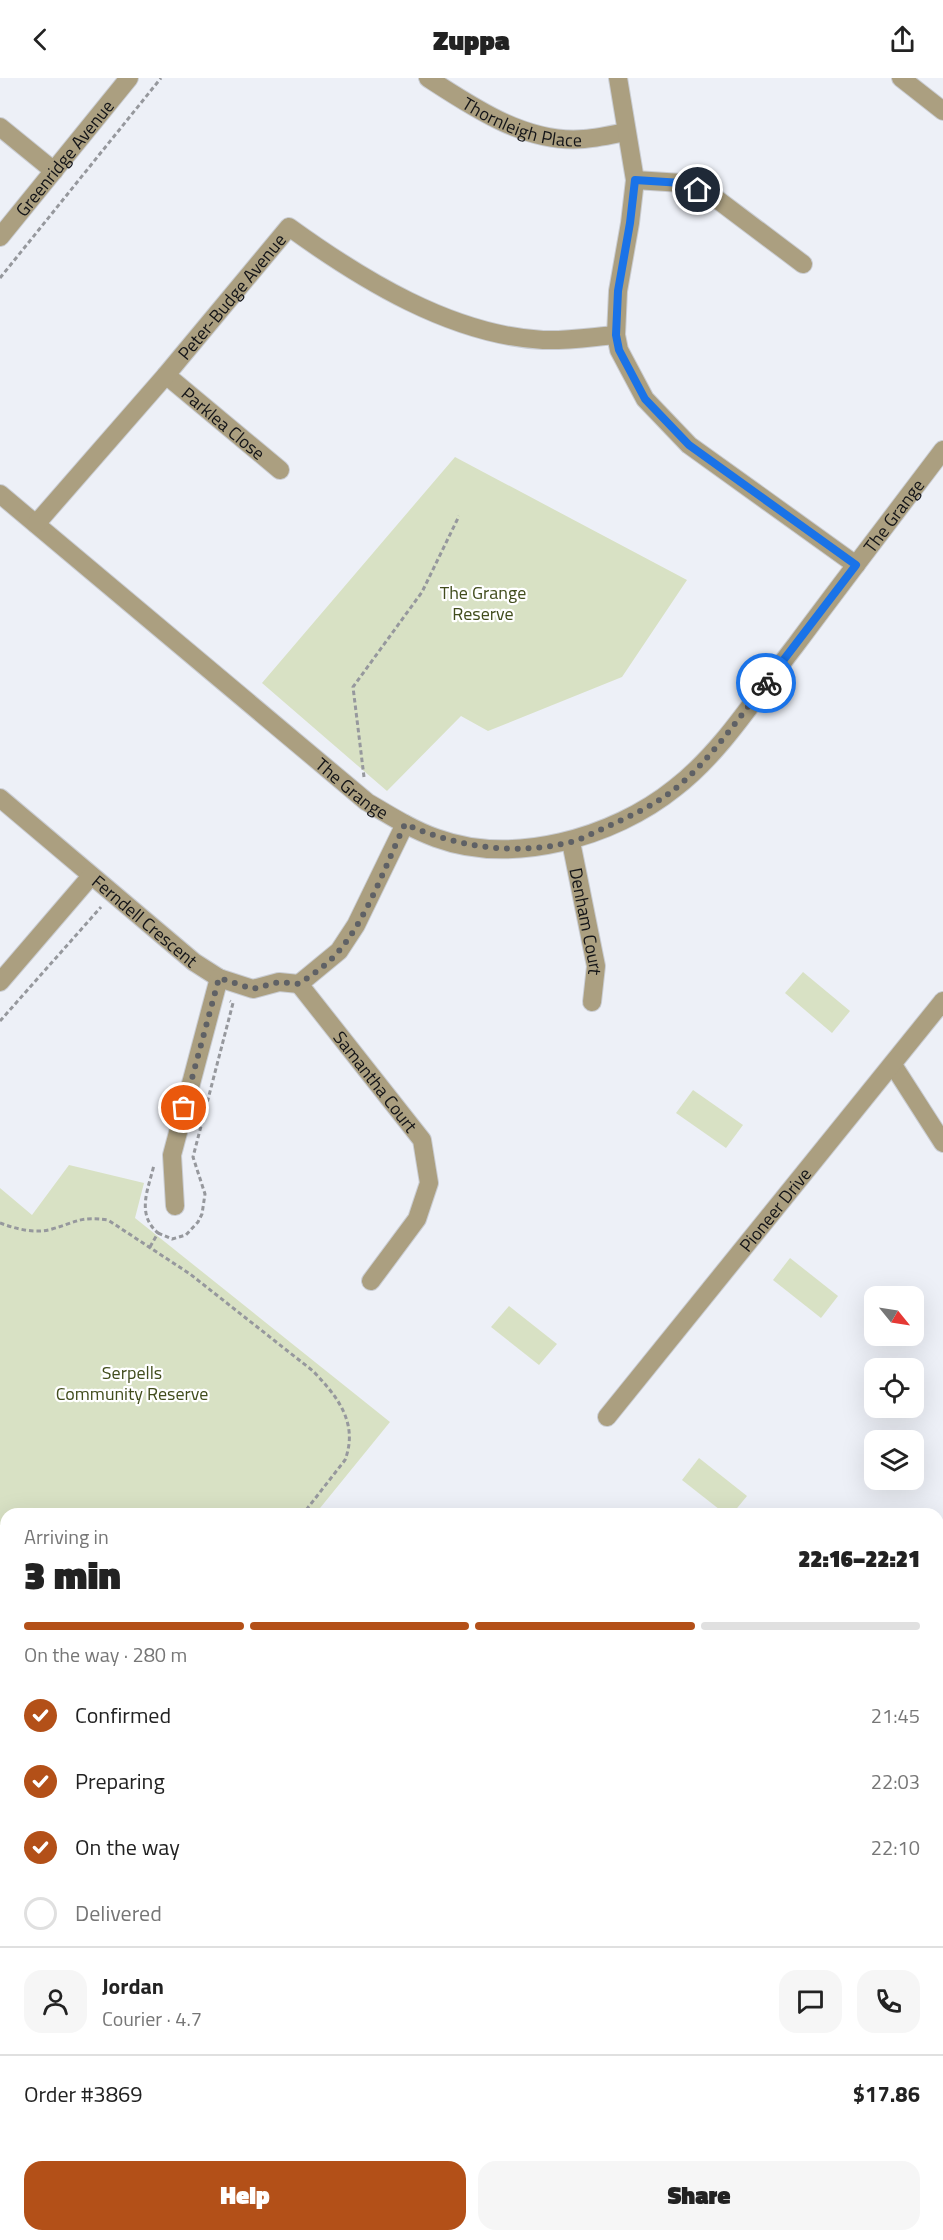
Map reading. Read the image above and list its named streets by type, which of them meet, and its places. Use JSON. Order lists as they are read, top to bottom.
{
  "streets": {
    "street": [
      "Thornleigh Place",
      "Greenridge Avenue",
      "Peter-Budge Avenue",
      "Parklea Close",
      "The Grange",
      "Ferndell Crescent",
      "Denham Court",
      "Samantha Court",
      "Pioneer Drive"
    ]
  },
  "crossings": [
    ["Peter-Budge Avenue", "Parklea Close"],
    ["Peter-Budge Avenue", "The Grange"],
    ["The Grange", "Denham Court"],
    ["Ferndell Crescent", "Samantha Court"]
  ],
  "parks": ["The Grange Reserve", "Serpells Community Reserve"],
  "north": "bottom right",
  "page": {
    "header": "Zuppa",
    "heading": ["3 min", "Arriving in", "22:16–22:21"],
    "panel": [
      "Jordan",
      "Courier · 4.7",
      "Order #3869",
      "$17.86"
    ],
    "bar": "On the way · 280 m",
    "list": [
      ["Confirmed", "21:45"],
      ["Preparing", "22:03"],
      ["On the way", "22:10"],
      "Delivered"
    ],
    "buttons": ["Help", "Share"]
  }
}
